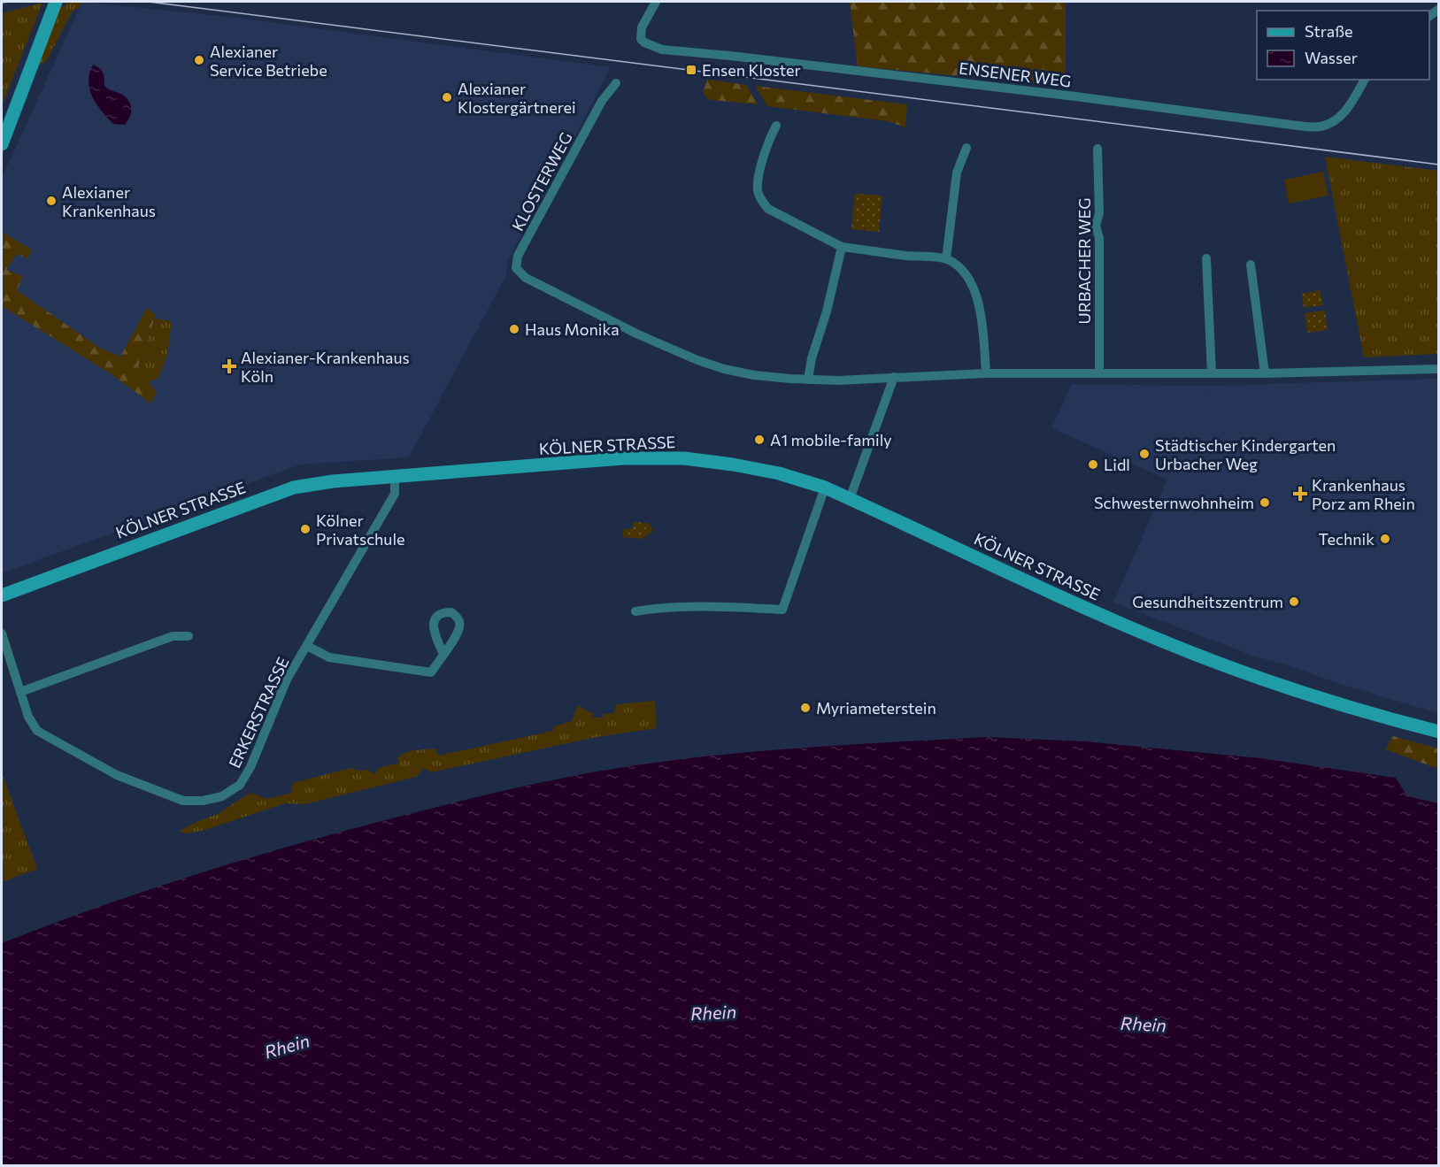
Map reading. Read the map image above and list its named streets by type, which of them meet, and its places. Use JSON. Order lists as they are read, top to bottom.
{
  "streets": {
    "main road": ["KÖLNER STRASSE"],
    "street": [
      "ENSENER WEG",
      "KLOSTERWEG",
      "URBACHER WEG",
      "ERKERSTRASSE"
    ]
  },
  "crossings": [
    ["KÖLNER STRASSE", "ERKERSTRASSE"]
  ],
  "water": ["Rhein"],
  "places": {
    "other": [
      "Alexianer Service Betriebe",
      "Alexianer Klostergärtnerei",
      "Alexianer Krankenhaus",
      "Haus Monika",
      "A1 mobile-family",
      "Städtischer Kindergarten Urbacher Weg",
      "Lidl",
      "Schwesternwohnheim",
      "Kölner Privatschule",
      "Technik",
      "Gesundheitszentrum",
      "Myriameterstein"
    ],
    "transit": ["Ensen Kloster"],
    "health": ["Alexianer-Krankenhaus Köln", "Krankenhaus Porz am Rhein"]
  },
  "legend": ["Straße", "Wasser"]
}
